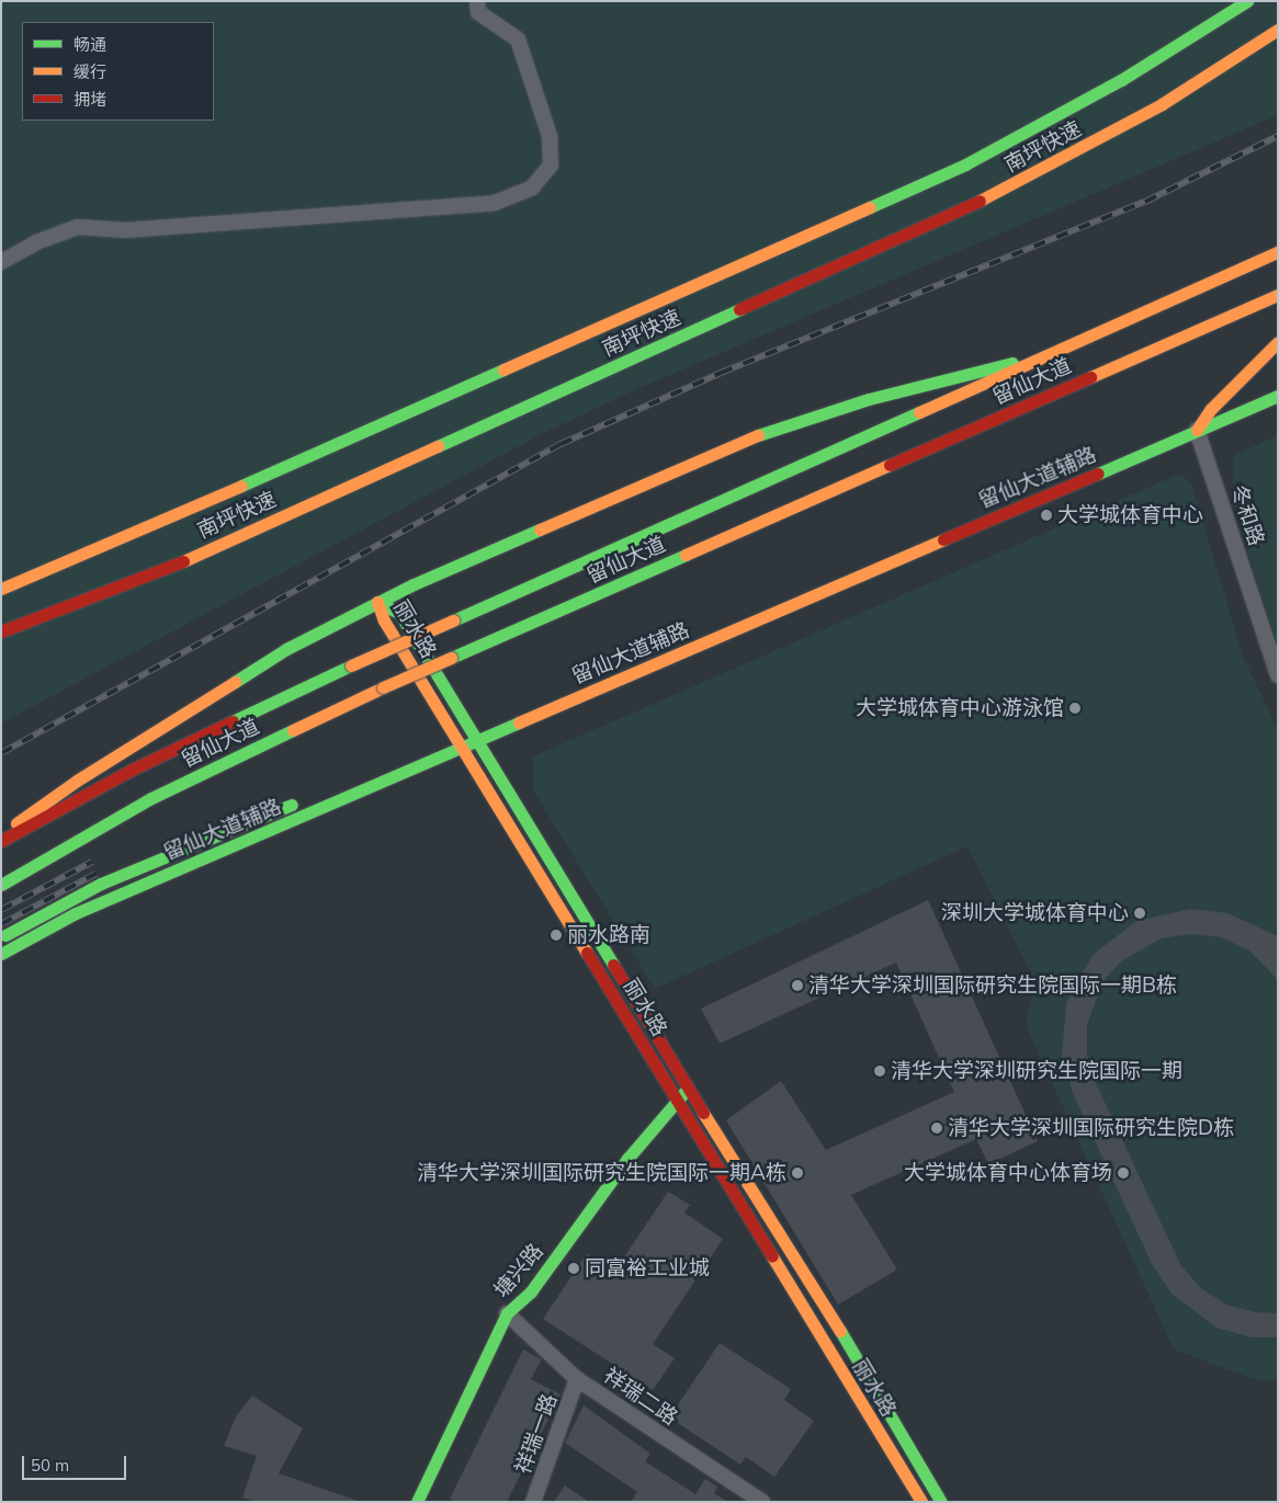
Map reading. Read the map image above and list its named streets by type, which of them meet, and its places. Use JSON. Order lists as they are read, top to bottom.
{
  "streets": {
    "main road": [
      "南坪快速",
      "留仙大道",
      "留仙大道辅路",
      "丽水路",
      "塘兴路"
    ],
    "street": ["冬和路", "祥瑞二路", "祥瑞一路"]
  },
  "crossings": [
    ["留仙大道辅路", "冬和路"],
    ["留仙大道辅路", "丽水路"],
    ["丽水路", "塘兴路"],
    ["塘兴路", "祥瑞二路"],
    ["祥瑞二路", "祥瑞一路"]
  ],
  "places": [
    "大学城体育中心",
    "大学城体育中心游泳馆",
    "深圳大学城体育中心",
    "丽水路南",
    "清华大学深圳国际研究生院国际一期B栋",
    "清华大学深圳研究生院国际一期",
    "清华大学深圳国际研究生院D栋",
    "清华大学深圳国际研究生院国际一期A栋",
    "大学城体育中心体育场",
    "同富裕工业城"
  ],
  "legend": ["畅通", "缓行", "拥堵"],
  "scale_bar": "50 m"
}
